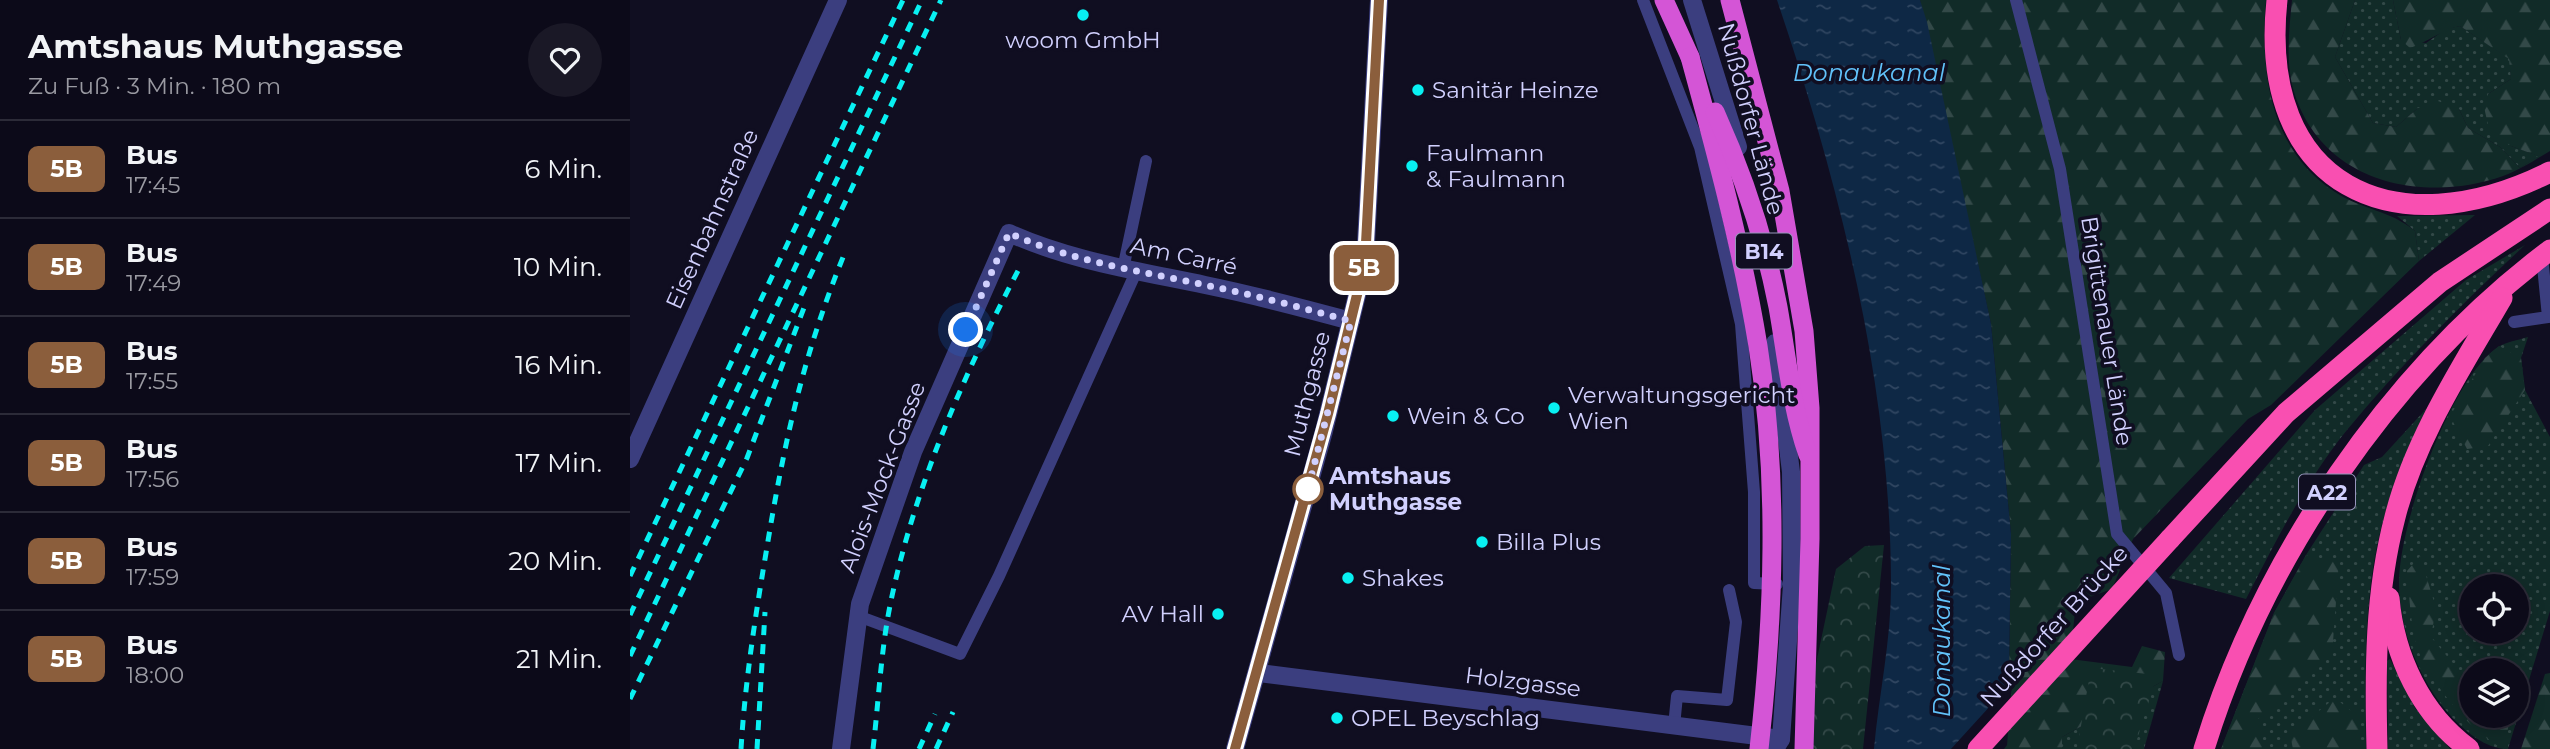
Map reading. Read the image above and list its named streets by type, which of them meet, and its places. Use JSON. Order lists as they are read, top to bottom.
{
  "streets": {
    "highway": ["B14", "A22", "Nußdorfer Brücke"],
    "street": [
      "Nußdorfer Lände",
      "Eisenbahnstraße",
      "Am Carré",
      "Muthgasse",
      "Alois-Mock-Gasse",
      "Holzgasse"
    ],
    "lane": ["Brigittenauer Lände"]
  },
  "crossings": [
    ["Nußdorfer Lände", "Holzgasse"],
    ["Am Carré", "Muthgasse"],
    ["Am Carré", "Alois-Mock-Gasse"],
    ["Muthgasse", "Holzgasse"]
  ],
  "water": ["Donaukanal"],
  "places": [
    "woom GmbH",
    "Sanitär Heinze",
    "Faulmann & Faulmann",
    "Verwaltungsgericht Wien",
    "Wein & Co",
    "Amtshaus Muthgasse",
    "Billa Plus",
    "Shakes",
    "AV Hall",
    "OPEL Beyschlag"
  ],
  "lines": ["bus line 5B"],
  "page": {
    "heading": ["Amtshaus Muthgasse", "Zu Fuß · 3 Min. · 180 m"],
    "on_map": "5B",
    "list": [
      {
        "mark": "5B",
        "name": "Bus",
        "note": "17:45",
        "value": "6 Min."
      },
      {
        "mark": "5B",
        "name": "Bus",
        "note": "17:49",
        "value": "10 Min."
      },
      {
        "mark": "5B",
        "name": "Bus",
        "note": "17:55",
        "value": "16 Min."
      },
      {
        "mark": "5B",
        "name": "Bus",
        "note": "17:56",
        "value": "17 Min."
      },
      {
        "mark": "5B",
        "name": "Bus",
        "note": "17:59",
        "value": "20 Min."
      },
      {
        "mark": "5B",
        "name": "Bus",
        "note": "18:00",
        "value": "21 Min."
      }
    ]
  }
}
